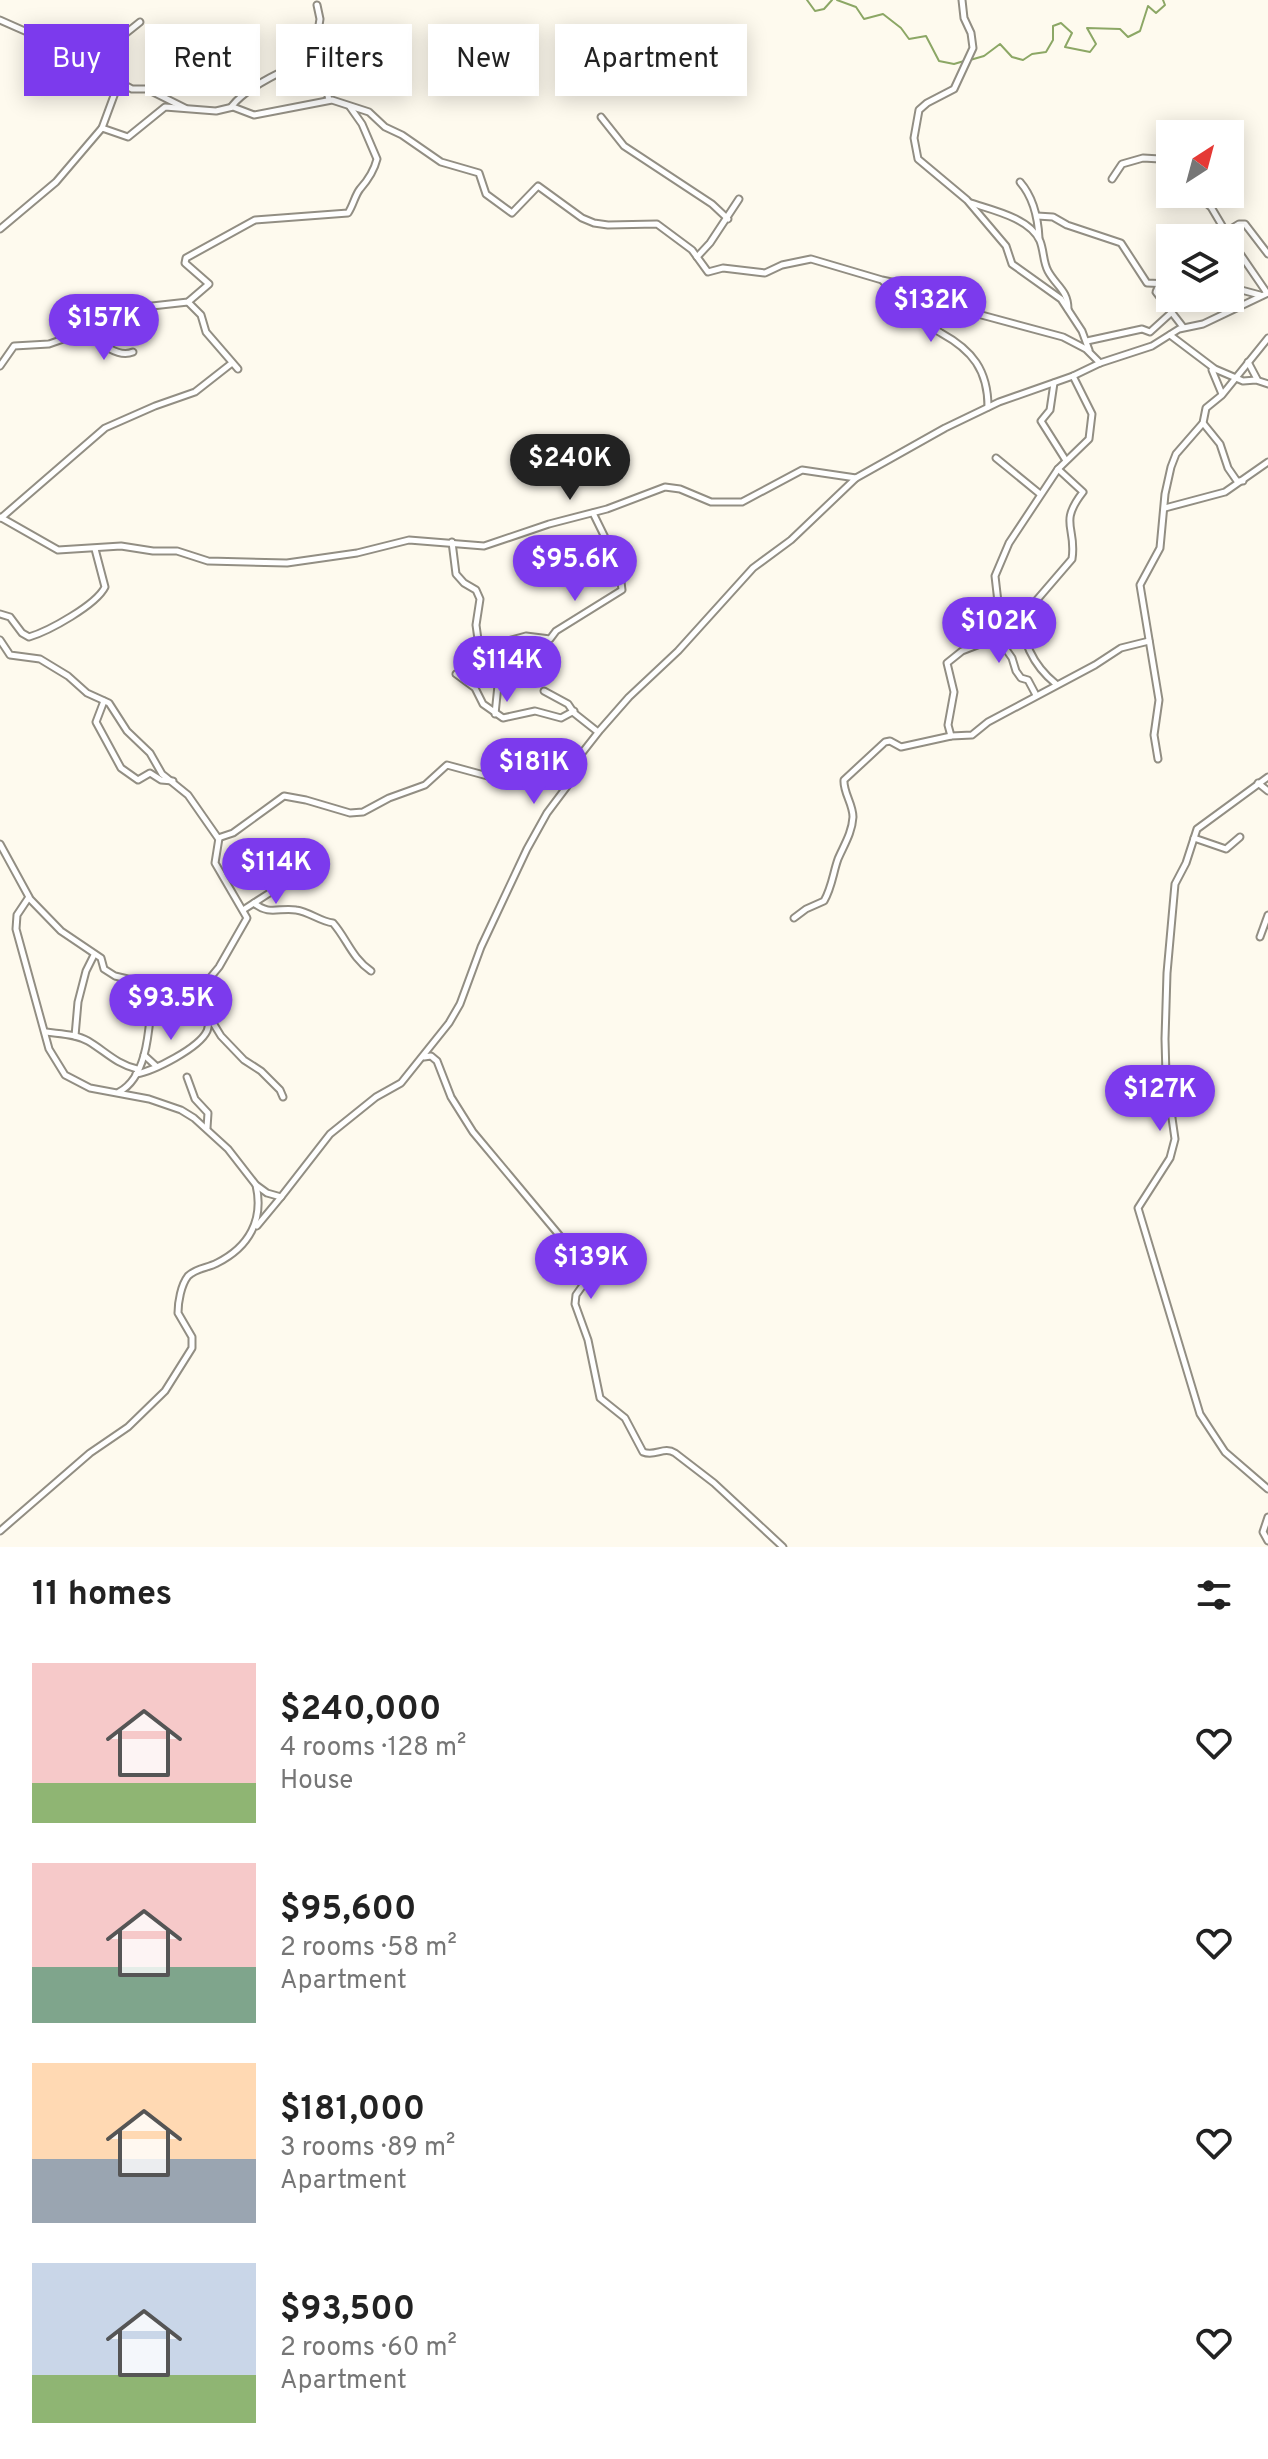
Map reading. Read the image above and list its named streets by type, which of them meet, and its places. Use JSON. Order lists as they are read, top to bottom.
{
  "north": "top right",
  "page": {
    "chip": [
      "Buy",
      "Rent",
      "Filters",
      "New",
      "Apartment"
    ],
    "price": [
      "$132K",
      "$157K",
      "$240K",
      "$95.6K",
      "$102K",
      "$114K",
      "$181K",
      "$114K",
      "$93.5K",
      "$127K",
      "$139K"
    ],
    "heading": "11 homes",
    "list": [
      {
        "name": "$240,000",
        "note": "4 rooms · 128 m² · House"
      },
      {
        "name": "$95,600",
        "note": "2 rooms · 58 m² · Apartment"
      },
      {
        "name": "$181,000",
        "note": "3 rooms · 89 m² · Apartment"
      },
      {
        "name": "$93,500",
        "note": "2 rooms · 60 m² · Apartment"
      }
    ]
  }
}
